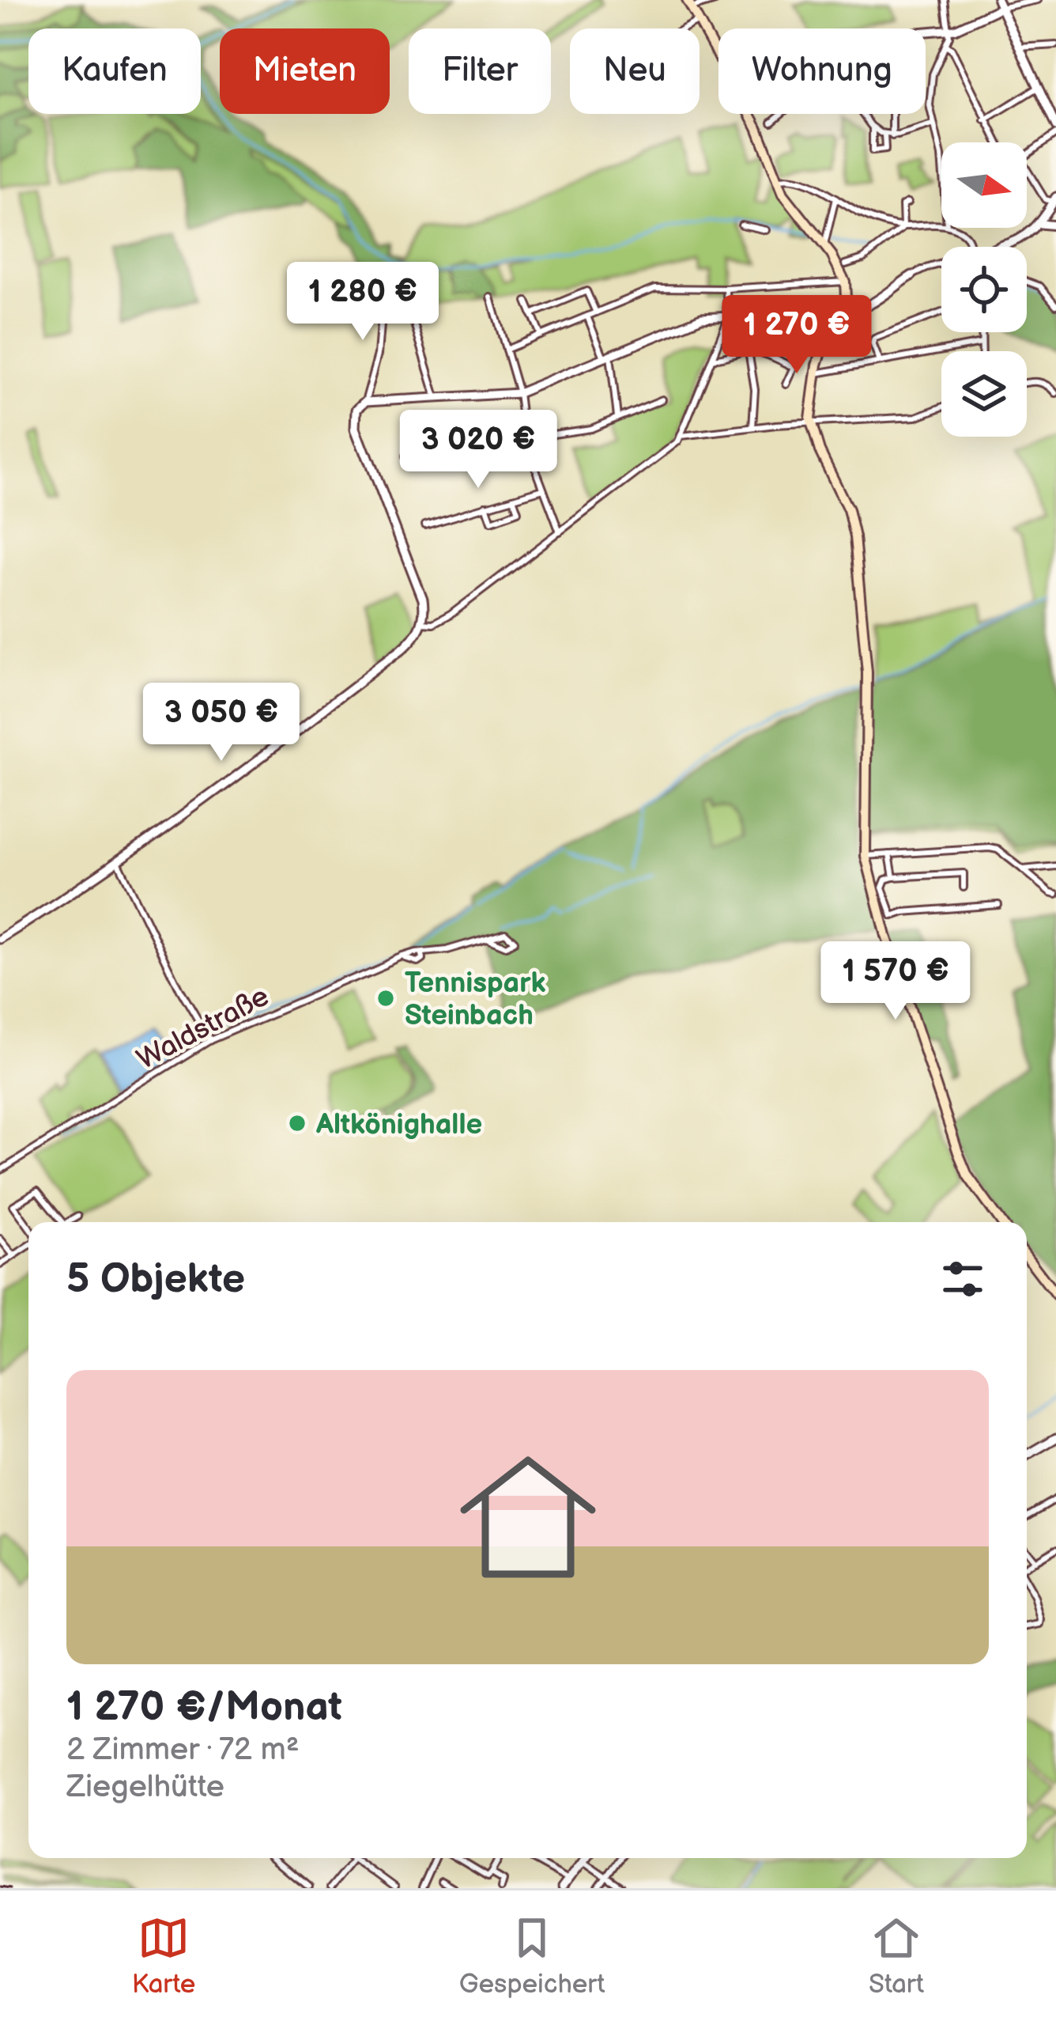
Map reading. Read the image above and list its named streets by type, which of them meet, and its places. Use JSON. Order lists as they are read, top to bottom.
{
  "streets": {
    "street": ["Waldstraße"]
  },
  "places": ["Tennispark Steinbach", "Altkönighalle"],
  "north": "right",
  "page": {
    "chip": [
      "Kaufen",
      "Mieten",
      "Filter",
      "Neu",
      "Wohnung"
    ],
    "price": [
      "1 280 €",
      "1 270 €",
      "3 020 €",
      "3 050 €",
      "1 570 €"
    ],
    "heading": "5 Objekte",
    "list": [
      {
        "name": "1 270 €/Monat",
        "note": "2 Zimmer · 72 m² · Ziegelhütte"
      }
    ],
    "tabs": ["Karte", "Gespeichert", "Start"]
  }
}
